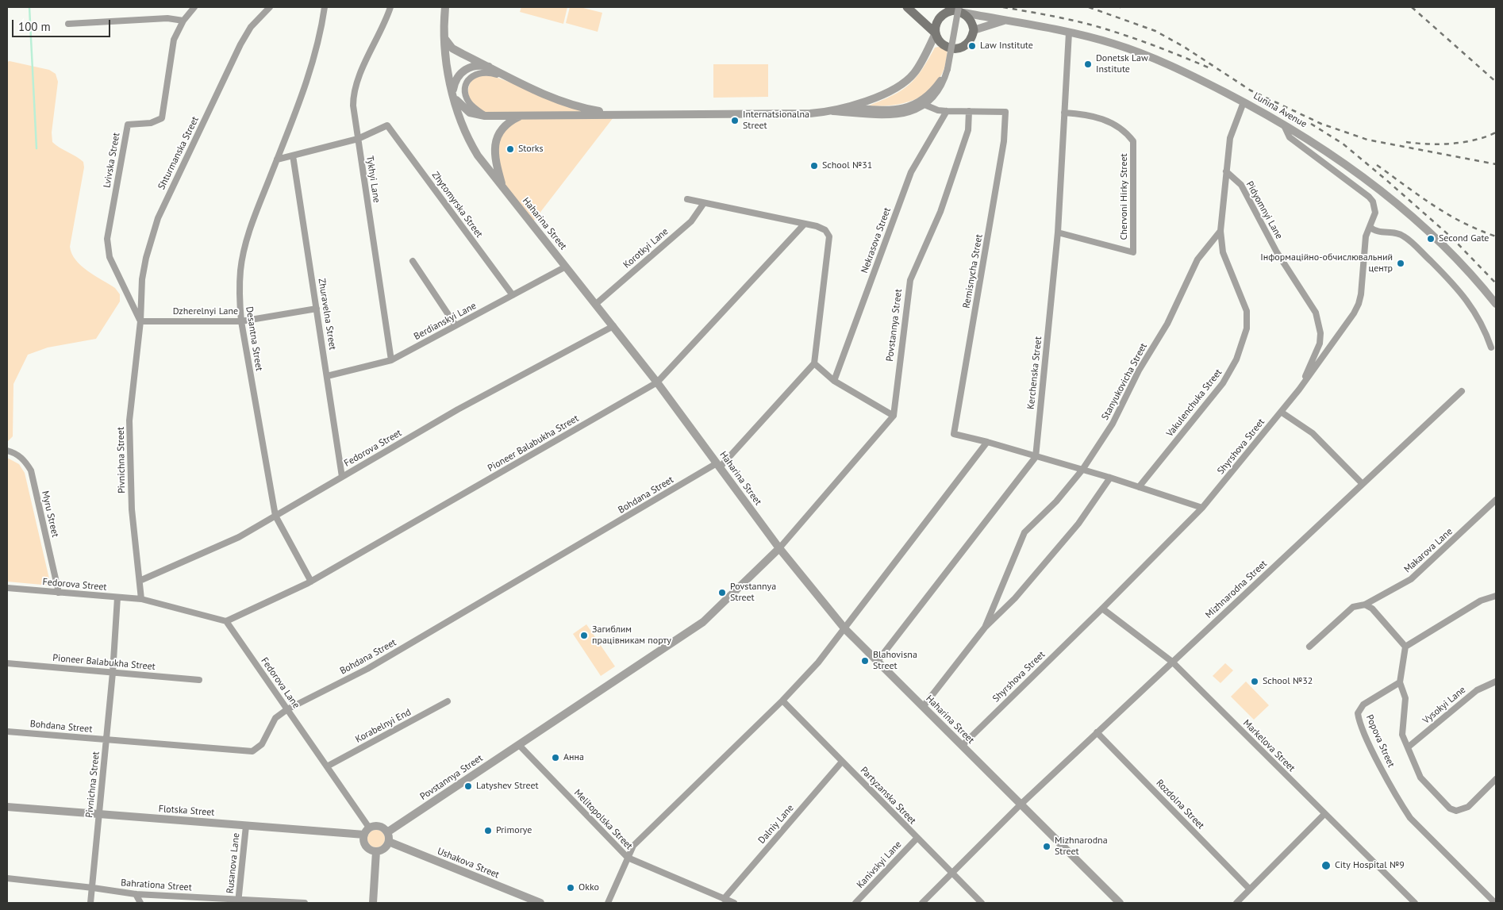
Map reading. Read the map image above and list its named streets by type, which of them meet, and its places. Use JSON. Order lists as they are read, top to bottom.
{
  "streets": {
    "street": [
      "Lunina Avenue",
      "Shturmanska Street",
      "Lvivska Street",
      "Tykhyi Lane",
      "Chervoni Hirky Street",
      "Zhytomyrska Street",
      "Pidyomnyi Lane",
      "Haharina Street",
      "Nekrasova Street",
      "Korotkyi Lane",
      "Remisnycha Street",
      "Dzherelnyi Lane",
      "Zhuravelna Street",
      "Berdianskyi Lane",
      "Povstannya Street",
      "Desantna Street",
      "Kerchenska Street",
      "Stanyukovicha Street",
      "Vakulenchuka Street",
      "Pioneer Balabukha Street",
      "Shyrshova Street",
      "Fedorova Street",
      "Pivnichna Street",
      "Bohdana Street",
      "Myru Street",
      "Makarova Lane",
      "Mizhnarodna Street",
      "Fedorova Lane",
      "Vysokyi Lane",
      "Korabelnyi End",
      "Popova Street",
      "Markelova Street",
      "Partyzanska Street",
      "Rozdolna Street",
      "Flotska Street",
      "Melitopolska Street",
      "Dalniy Lane",
      "Rusanova Lane",
      "Ushakova Street",
      "Kanivskyi Lane",
      "Bahrationa Street"
    ]
  },
  "crossings": [
    ["Lunina Avenue", "Kerchenska Street"],
    ["Lunina Avenue", "Shyrshova Street"],
    ["Shturmanska Street", "Lvivska Street"],
    ["Shturmanska Street", "Dzherelnyi Lane"],
    ["Shturmanska Street", "Pivnichna Street"],
    ["Lvivska Street", "Dzherelnyi Lane"],
    ["Lvivska Street", "Pivnichna Street"],
    ["Tykhyi Lane", "Zhytomyrska Street"],
    ["Tykhyi Lane", "Berdianskyi Lane"],
    ["Chervoni Hirky Street", "Kerchenska Street"],
    ["Zhytomyrska Street", "Berdianskyi Lane"],
    ["Pidyomnyi Lane", "Shyrshova Street"],
    ["Haharina Street", "Korotkyi Lane"],
    ["Haharina Street", "Berdianskyi Lane"],
    ["Haharina Street", "Povstannya Street"],
    ["Haharina Street", "Stanyukovicha Street"],
    ["Haharina Street", "Pioneer Balabukha Street"],
    ["Haharina Street", "Shyrshova Street"],
    ["Haharina Street", "Fedorova Street"],
    ["Haharina Street", "Bohdana Street"],
    ["Haharina Street", "Mizhnarodna Street"],
    ["Remisnycha Street", "Povstannya Street"],
    ["Dzherelnyi Lane", "Zhuravelna Street"],
    ["Dzherelnyi Lane", "Desantna Street"],
    ["Dzherelnyi Lane", "Pivnichna Street"],
    ["Zhuravelna Street", "Berdianskyi Lane"],
    ["Zhuravelna Street", "Fedorova Street"],
    ["Povstannya Street", "Fedorova Lane"],
    ["Povstannya Street", "Flotska Street"],
    ["Povstannya Street", "Melitopolska Street"],
    ["Povstannya Street", "Ushakova Street"],
    ["Desantna Street", "Pioneer Balabukha Street"],
    ["Desantna Street", "Fedorova Street"],
    ["Stanyukovicha Street", "Vakulenchuka Street"],
    ["Pioneer Balabukha Street", "Pivnichna Street"],
    ["Pioneer Balabukha Street", "Fedorova Lane"],
    ["Shyrshova Street", "Markelova Street"],
    ["Fedorova Street", "Pivnichna Street"],
    ["Fedorova Street", "Myru Street"],
    ["Pivnichna Street", "Bohdana Street"],
    ["Pivnichna Street", "Flotska Street"],
    ["Pivnichna Street", "Bahrationa Street"],
    ["Bohdana Street", "Fedorova Lane"],
    ["Mizhnarodna Street", "Markelova Street"],
    ["Mizhnarodna Street", "Partyzanska Street"],
    ["Mizhnarodna Street", "Rozdolna Street"],
    ["Fedorova Lane", "Korabelnyi End"],
    ["Fedorova Lane", "Flotska Street"],
    ["Fedorova Lane", "Ushakova Street"],
    ["Partyzanska Street", "Dalniy Lane"],
    ["Partyzanska Street", "Kanivskyi Lane"],
    ["Flotska Street", "Rusanova Lane"],
    ["Flotska Street", "Ushakova Street"],
    ["Melitopolska Street", "Dalniy Lane"],
    ["Rusanova Lane", "Bahrationa Street"]
  ],
  "places": [
    "Law Institute",
    "Donetsk Law Institute",
    "Internatsionalna Street",
    "Storks",
    "School №31",
    "Second Gate",
    "Інформаційно-обчислювальний центр",
    "Povstannya Street",
    "Загиблим працівникам порту",
    "Blahovisna Street",
    "School №32",
    "Анна",
    "Latyshev Street",
    "Primorye",
    "Mizhnarodna Street",
    "City Hospital №9",
    "Okko"
  ],
  "scale_bar": "100 m"
}
